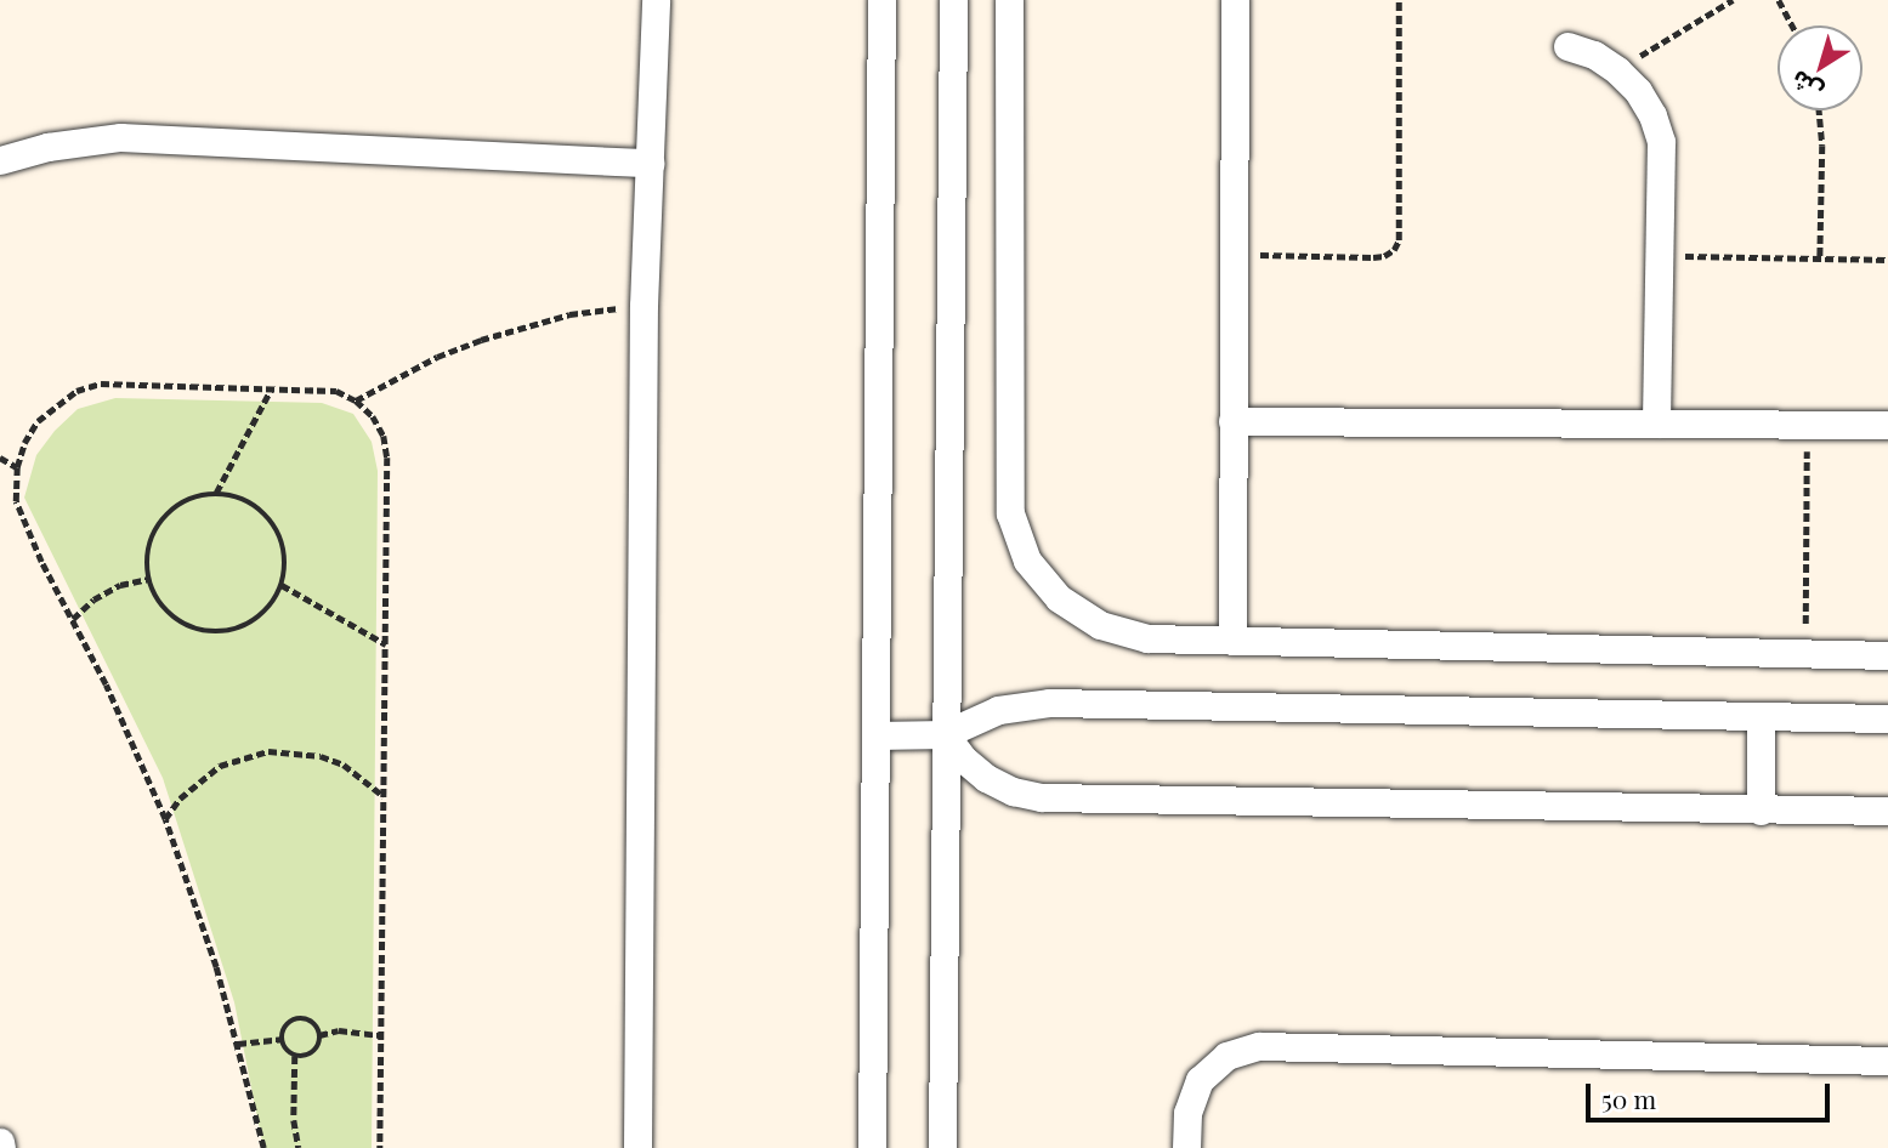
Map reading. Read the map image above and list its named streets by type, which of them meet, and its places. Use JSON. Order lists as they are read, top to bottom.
{
  "scale_bar": "50 m",
  "north": "bottom left"
}
